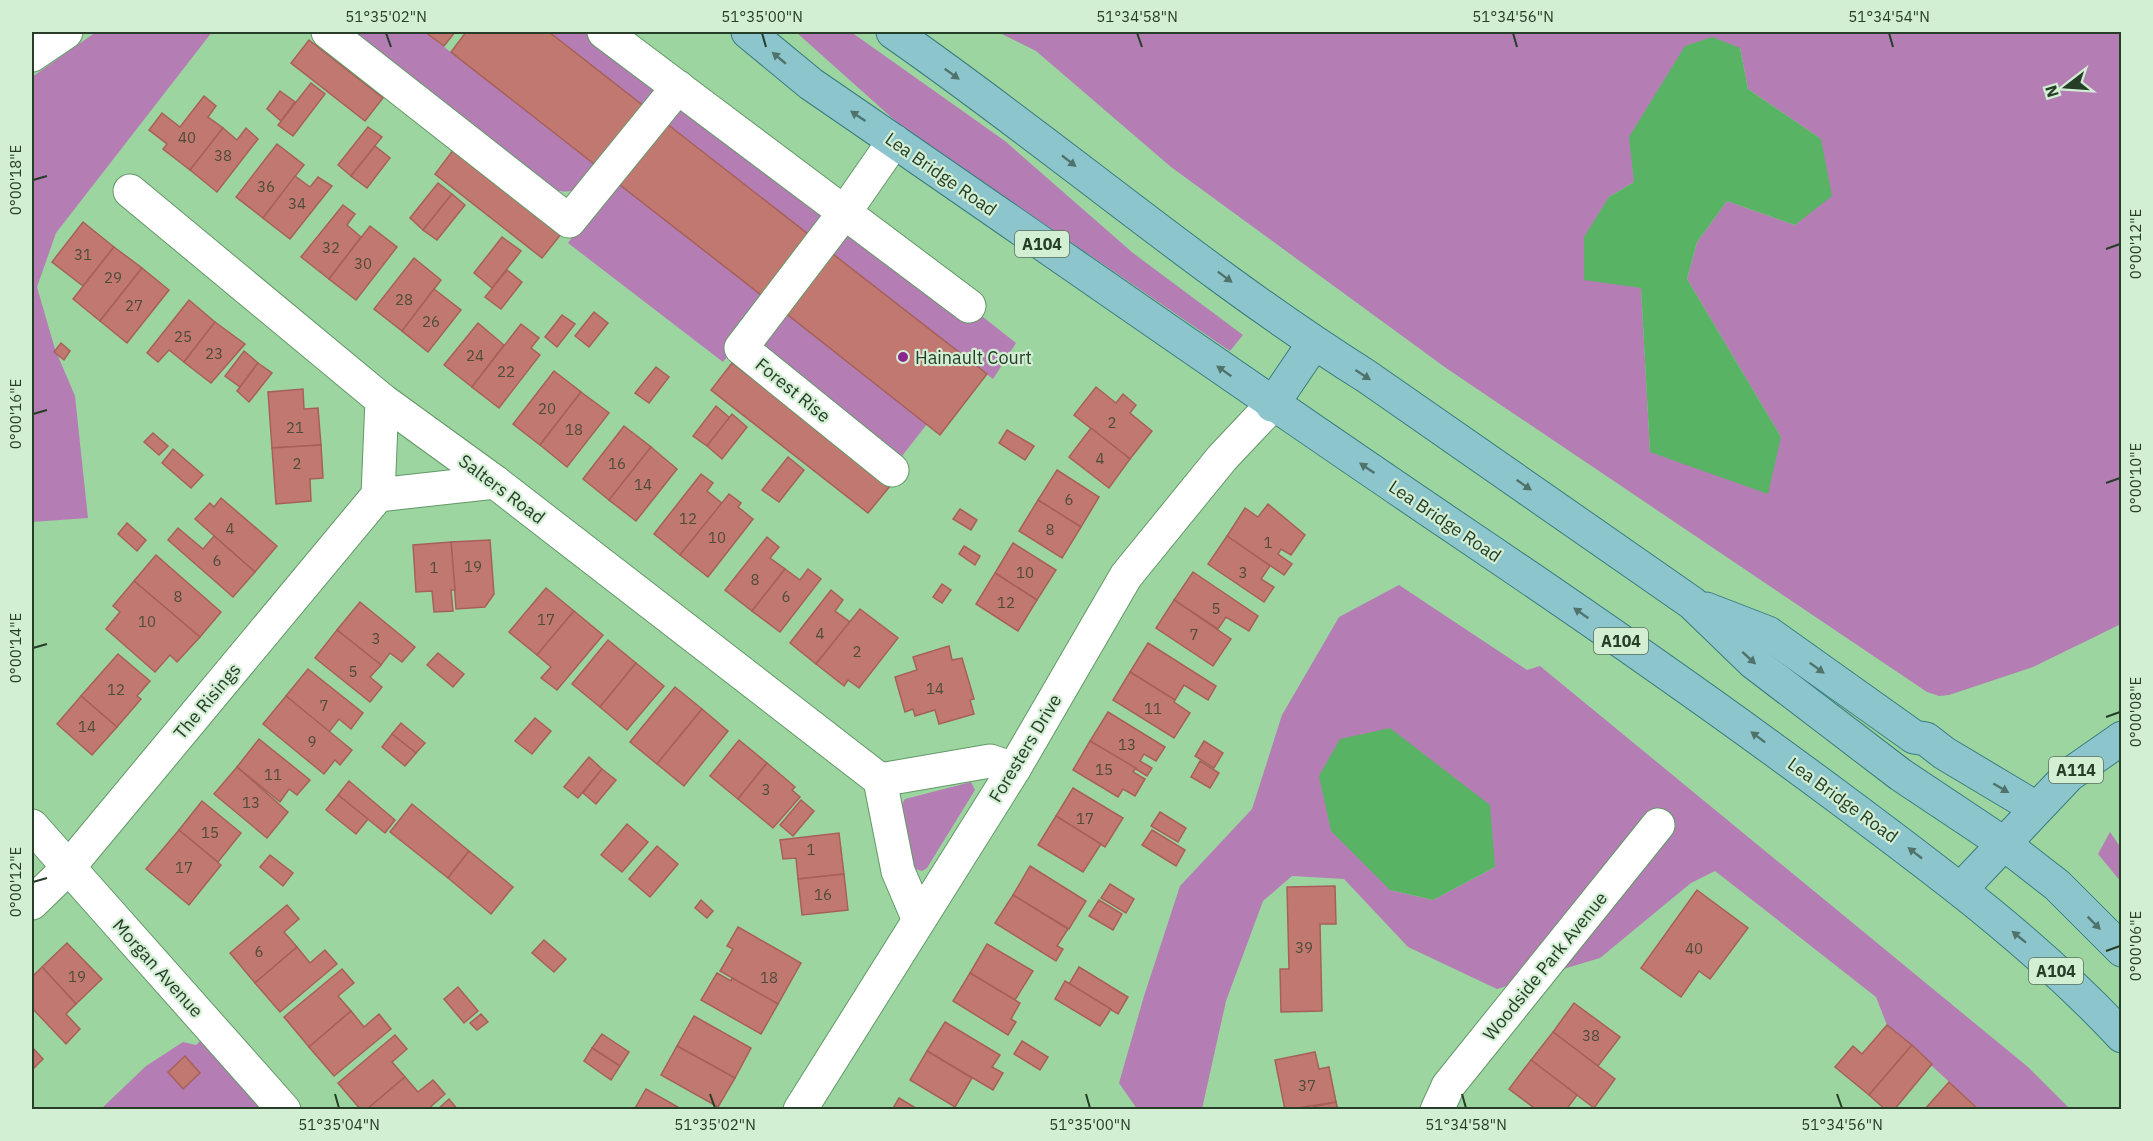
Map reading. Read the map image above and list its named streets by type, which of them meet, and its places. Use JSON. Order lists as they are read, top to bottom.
{
  "streets": {
    "main road": ["Lea Bridge Road", "A104", "A114"],
    "street": [
      "Forest Rise",
      "Salters Road",
      "The Risings",
      "Foresters Drive",
      "Woodside Park Avenue",
      "Morgan Avenue"
    ]
  },
  "crossings": [
    ["Lea Bridge Road", "Forest Rise"],
    ["Lea Bridge Road", "Foresters Drive"],
    ["Lea Bridge Road", "A114"],
    ["The Risings", "Morgan Avenue"]
  ],
  "places": ["Hainault Court"],
  "house_numbers": [
    "40",
    "38",
    "36",
    "34",
    "32",
    "31",
    "30",
    "29",
    "28",
    "27",
    "26",
    "25",
    "23",
    "24",
    "22",
    "20",
    "2",
    "21",
    "18",
    "4",
    "2",
    "16",
    "14",
    "6",
    "12",
    "4",
    "8",
    "10",
    "1",
    "6",
    "19",
    "1",
    "10",
    "3",
    "8",
    "8",
    "6",
    "12",
    "5",
    "17",
    "10",
    "4",
    "7",
    "3",
    "2",
    "5",
    "14",
    "12",
    "7",
    "11",
    "14",
    "9",
    "13",
    "15",
    "11",
    "3",
    "13",
    "17",
    "15",
    "1",
    "17",
    "16",
    "39",
    "40",
    "6",
    "19",
    "18",
    "38",
    "37"
  ],
  "north": "left",
  "coordinates": [
    "51°35'02\"N",
    "51°35'00\"N",
    "51°34'58\"N",
    "51°34'56\"N",
    "51°34'54\"N",
    "0°00'18\"E",
    "0°00'12\"E",
    "0°00'16\"E",
    "0°00'10\"E",
    "0°00'14\"E",
    "0°00'08\"E",
    "0°00'06\"E",
    "51°35'04\"N"
  ]
}
